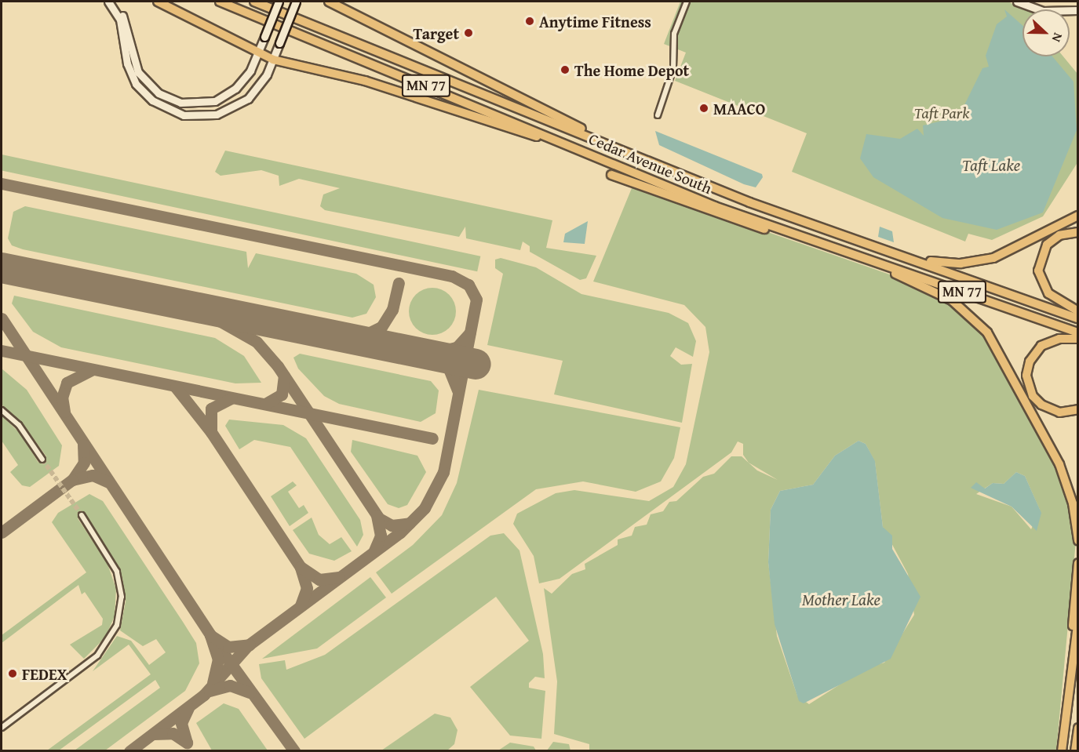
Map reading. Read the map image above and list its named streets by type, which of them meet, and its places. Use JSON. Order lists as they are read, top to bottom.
{
  "streets": {
    "highway": ["MN 77", "Cedar Avenue South"]
  },
  "water": ["Taft Lake", "Mother Lake"],
  "parks": ["Taft Park"],
  "places": [
    "Anytime Fitness",
    "Target",
    "The Home Depot",
    "MAACO",
    "FEDEX"
  ],
  "north": "right"
}
